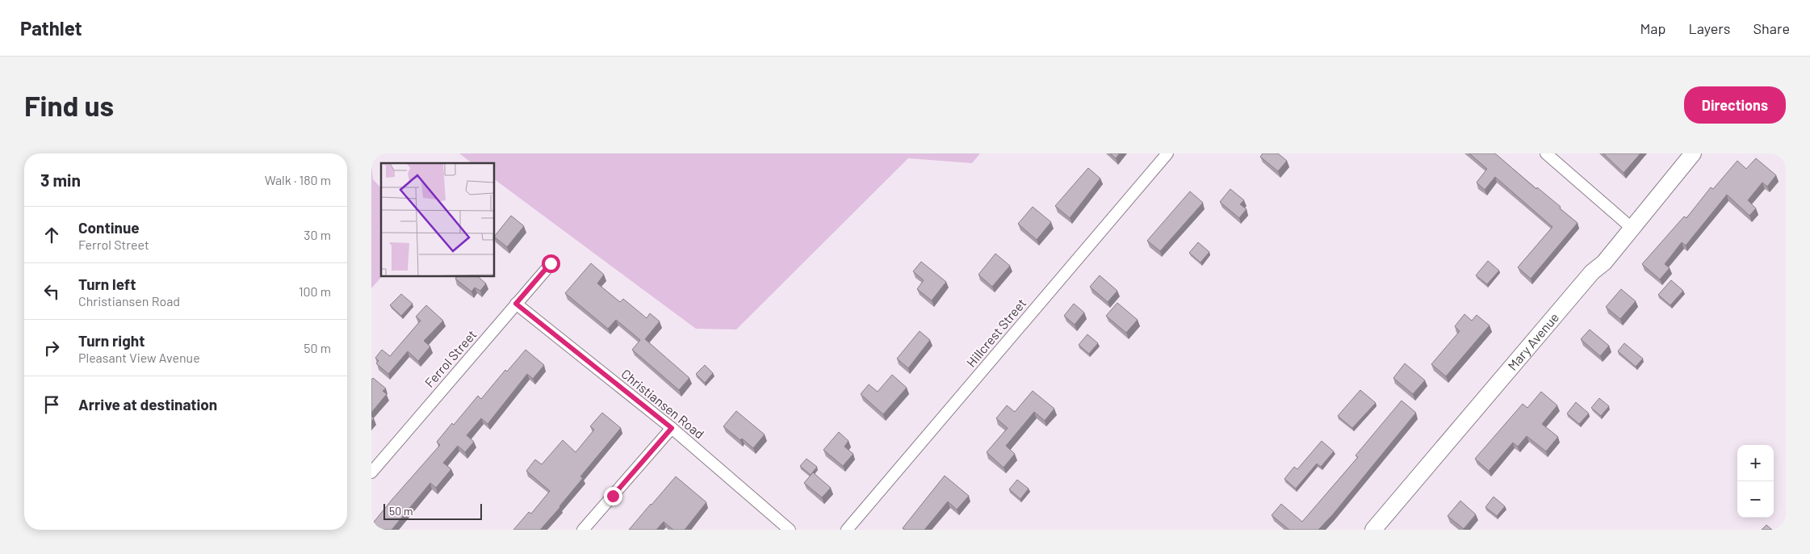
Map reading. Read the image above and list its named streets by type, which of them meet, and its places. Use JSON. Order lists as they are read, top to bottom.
{
  "streets": {
    "street": [
      "Hillcrest Street",
      "Mary Avenue",
      "Ferrol Street",
      "Christiansen Road"
    ]
  },
  "crossings": [
    ["Ferrol Street", "Christiansen Road"]
  ],
  "scale_bar": "50 m",
  "page": {
    "header": "Pathlet",
    "nav": ["Map", "Layers", "Share"],
    "buttons": "Directions",
    "title": "Find us",
    "heading": ["3 min", "Walk · 180 m"],
    "list": [
      ["Continue", "Ferrol Street", "30 m"],
      ["Turn left", "Christiansen Road", "100 m"],
      ["Turn right", "Pleasant View Avenue", "50 m"],
      "Arrive at destination"
    ],
    "map_buttons": ["+", "−"],
    "scale": "50 m"
  }
}
